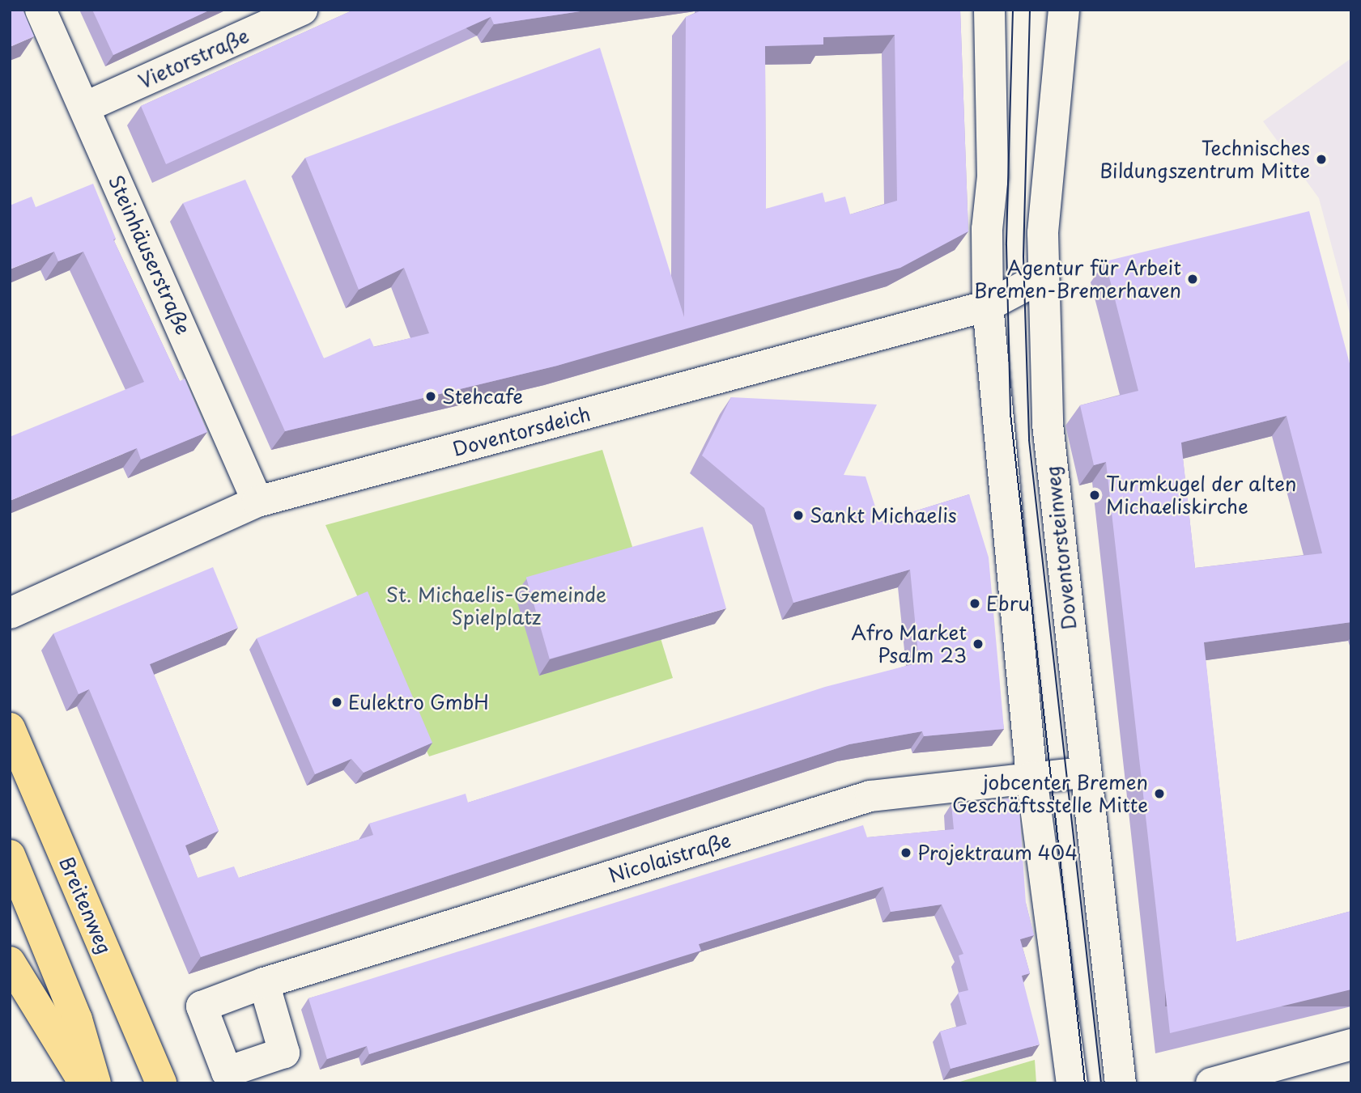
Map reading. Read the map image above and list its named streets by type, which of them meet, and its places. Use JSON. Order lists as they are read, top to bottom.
{
  "streets": {
    "highway": ["Breitenweg"],
    "street": [
      "Vietorstraße",
      "Steinhäuserstraße",
      "Doventorsdeich",
      "Doventorsteinweg",
      "Nicolaistraße"
    ]
  },
  "crossings": [
    ["Vietorstraße", "Steinhäuserstraße"],
    ["Steinhäuserstraße", "Doventorsdeich"],
    ["Doventorsdeich", "Doventorsteinweg"],
    ["Doventorsteinweg", "Nicolaistraße"]
  ],
  "parks": ["St. Michaelis-Gemeinde Spielplatz"],
  "places": [
    "Technisches Bildungszentrum Mitte",
    "Agentur für Arbeit Bremen-Bremerhaven",
    "Stehcafe",
    "Turmkugel der alten Michaeliskirche",
    "Sankt Michaelis",
    "Ebru",
    "Afro Market Psalm 23",
    "Eulektro GmbH",
    "jobcenter Bremen Geschäftsstelle Mitte",
    "Projektraum 404"
  ]
}
